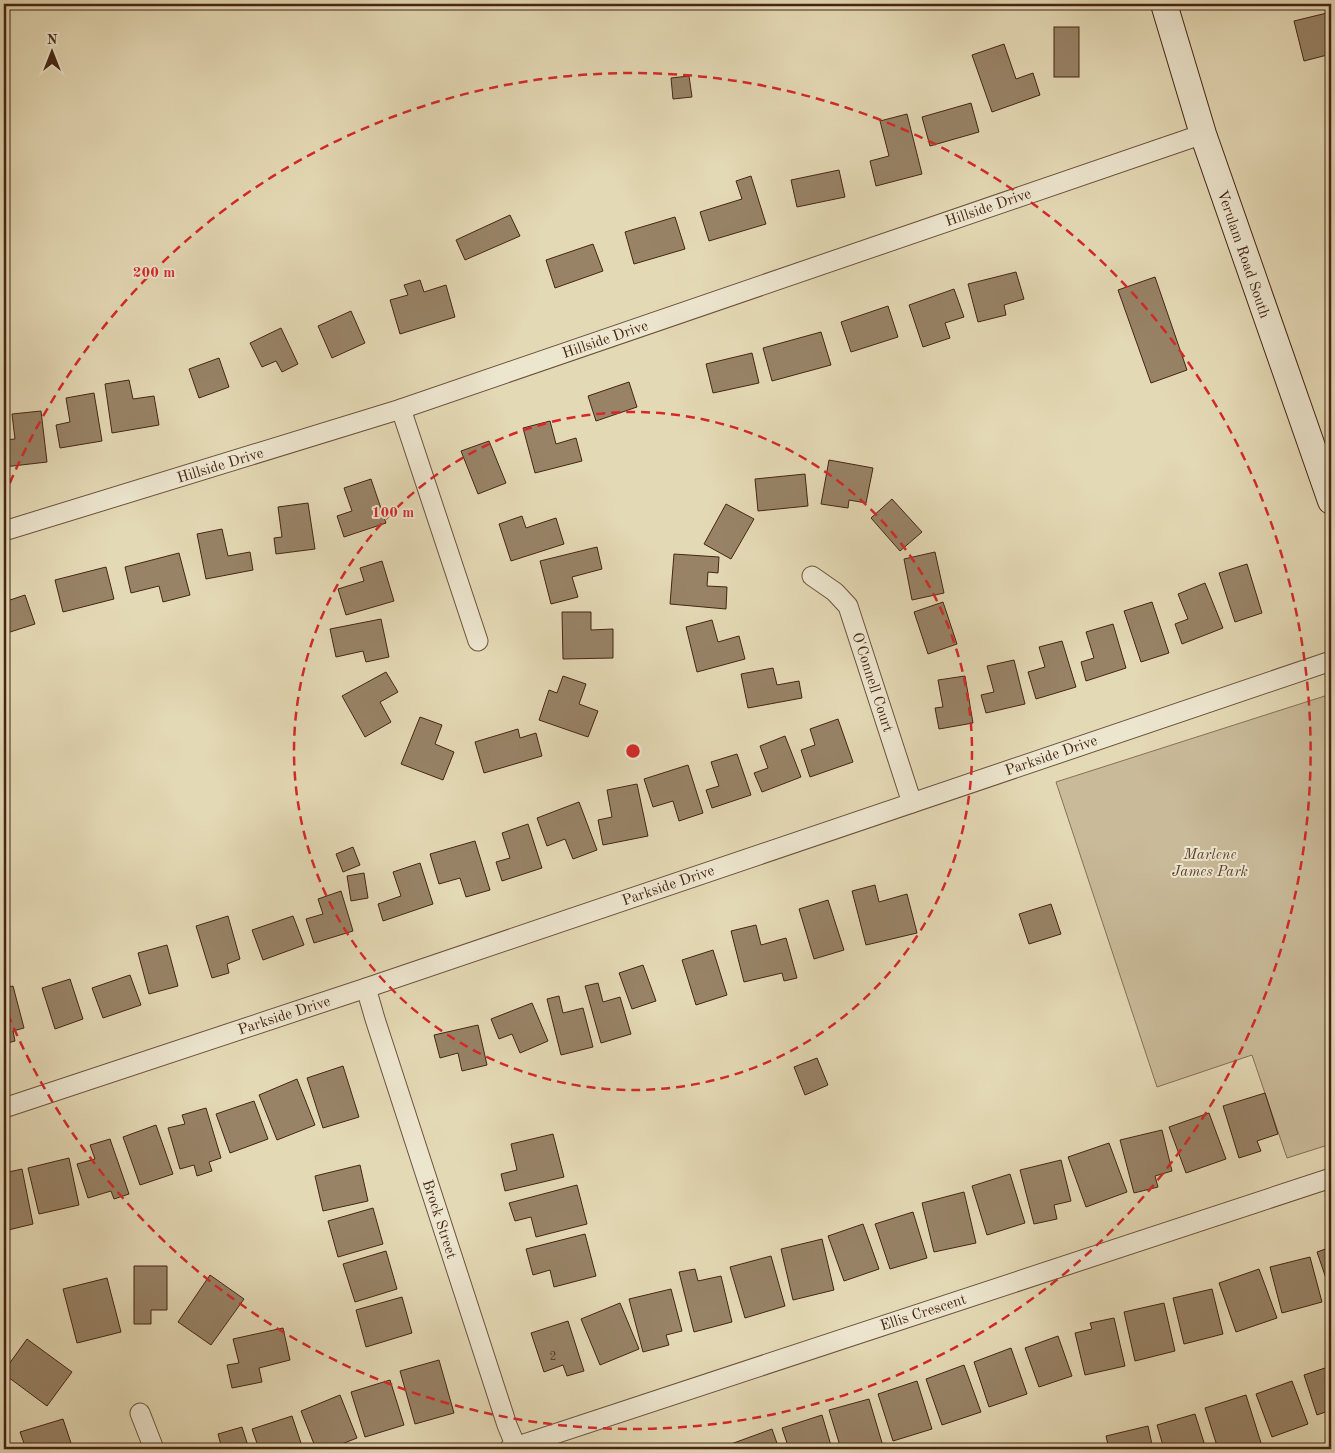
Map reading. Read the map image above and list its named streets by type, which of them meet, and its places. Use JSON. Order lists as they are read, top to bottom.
{
  "streets": {
    "main road": ["Verulam Road South"],
    "street": [
      "Hillside Drive",
      "O'Connell Court",
      "Parkside Drive",
      "Brock Street",
      "Ellis Crescent"
    ]
  },
  "crossings": [
    ["Hillside Drive", "Verulam Road South"],
    ["O'Connell Court", "Parkside Drive"],
    ["Parkside Drive", "Brock Street"],
    ["Brock Street", "Ellis Crescent"]
  ],
  "parks": ["Marlene James Park"],
  "house_numbers": ["2"],
  "north": "top",
  "rings": ["200 m", "100 m"]
}
